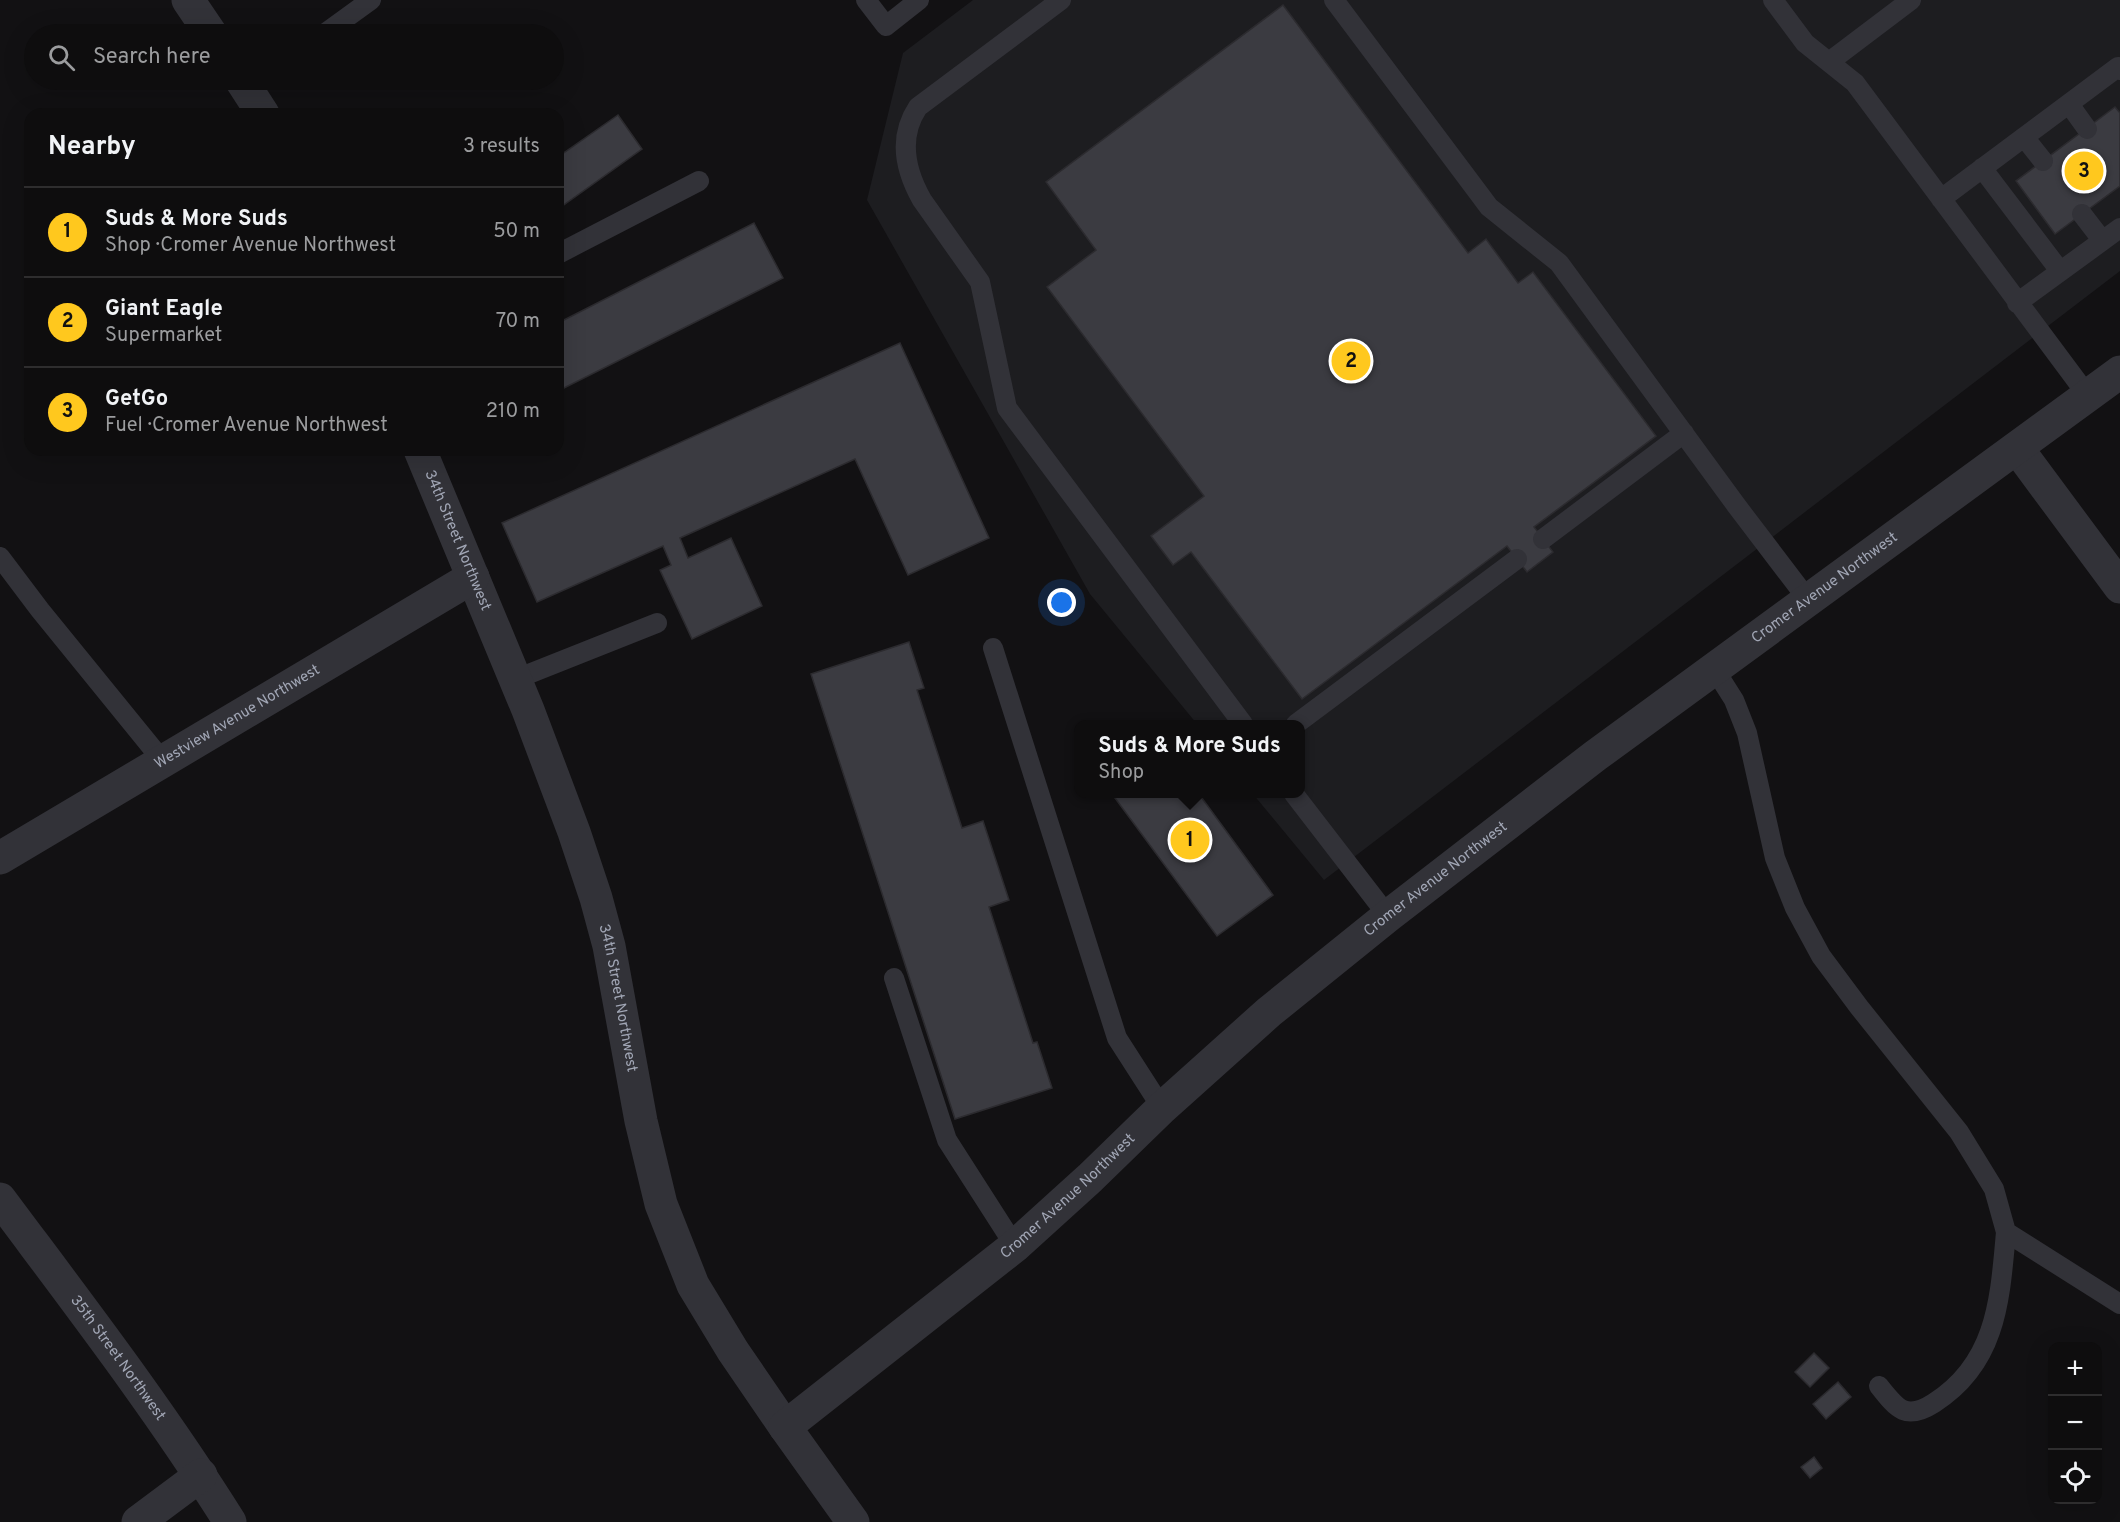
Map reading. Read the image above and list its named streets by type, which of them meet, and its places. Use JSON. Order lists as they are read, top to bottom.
{
  "streets": {
    "street": [
      "34th Street Northwest",
      "Cromer Avenue Northwest",
      "Westview Avenue Northwest",
      "35th Street Northwest"
    ]
  },
  "crossings": [
    ["34th Street Northwest", "Cromer Avenue Northwest"],
    ["34th Street Northwest", "Westview Avenue Northwest"]
  ],
  "page": {
    "search": "Search here",
    "heading": ["Nearby", "3 results"],
    "pins": ["3", "2", "1"],
    "list": [
      {
        "mark": "1",
        "name": "Suds & More Suds",
        "note": "Shop · Cromer Avenue Northwest",
        "value": "50 m"
      },
      {
        "mark": "2",
        "name": "Giant Eagle",
        "note": "Supermarket",
        "value": "70 m"
      },
      {
        "mark": "3",
        "name": "GetGo",
        "note": "Fuel · Cromer Avenue Northwest",
        "value": "210 m"
      }
    ],
    "popup": ["Suds & More Suds", "Shop"],
    "map_buttons": ["+", "−"]
  }
}
